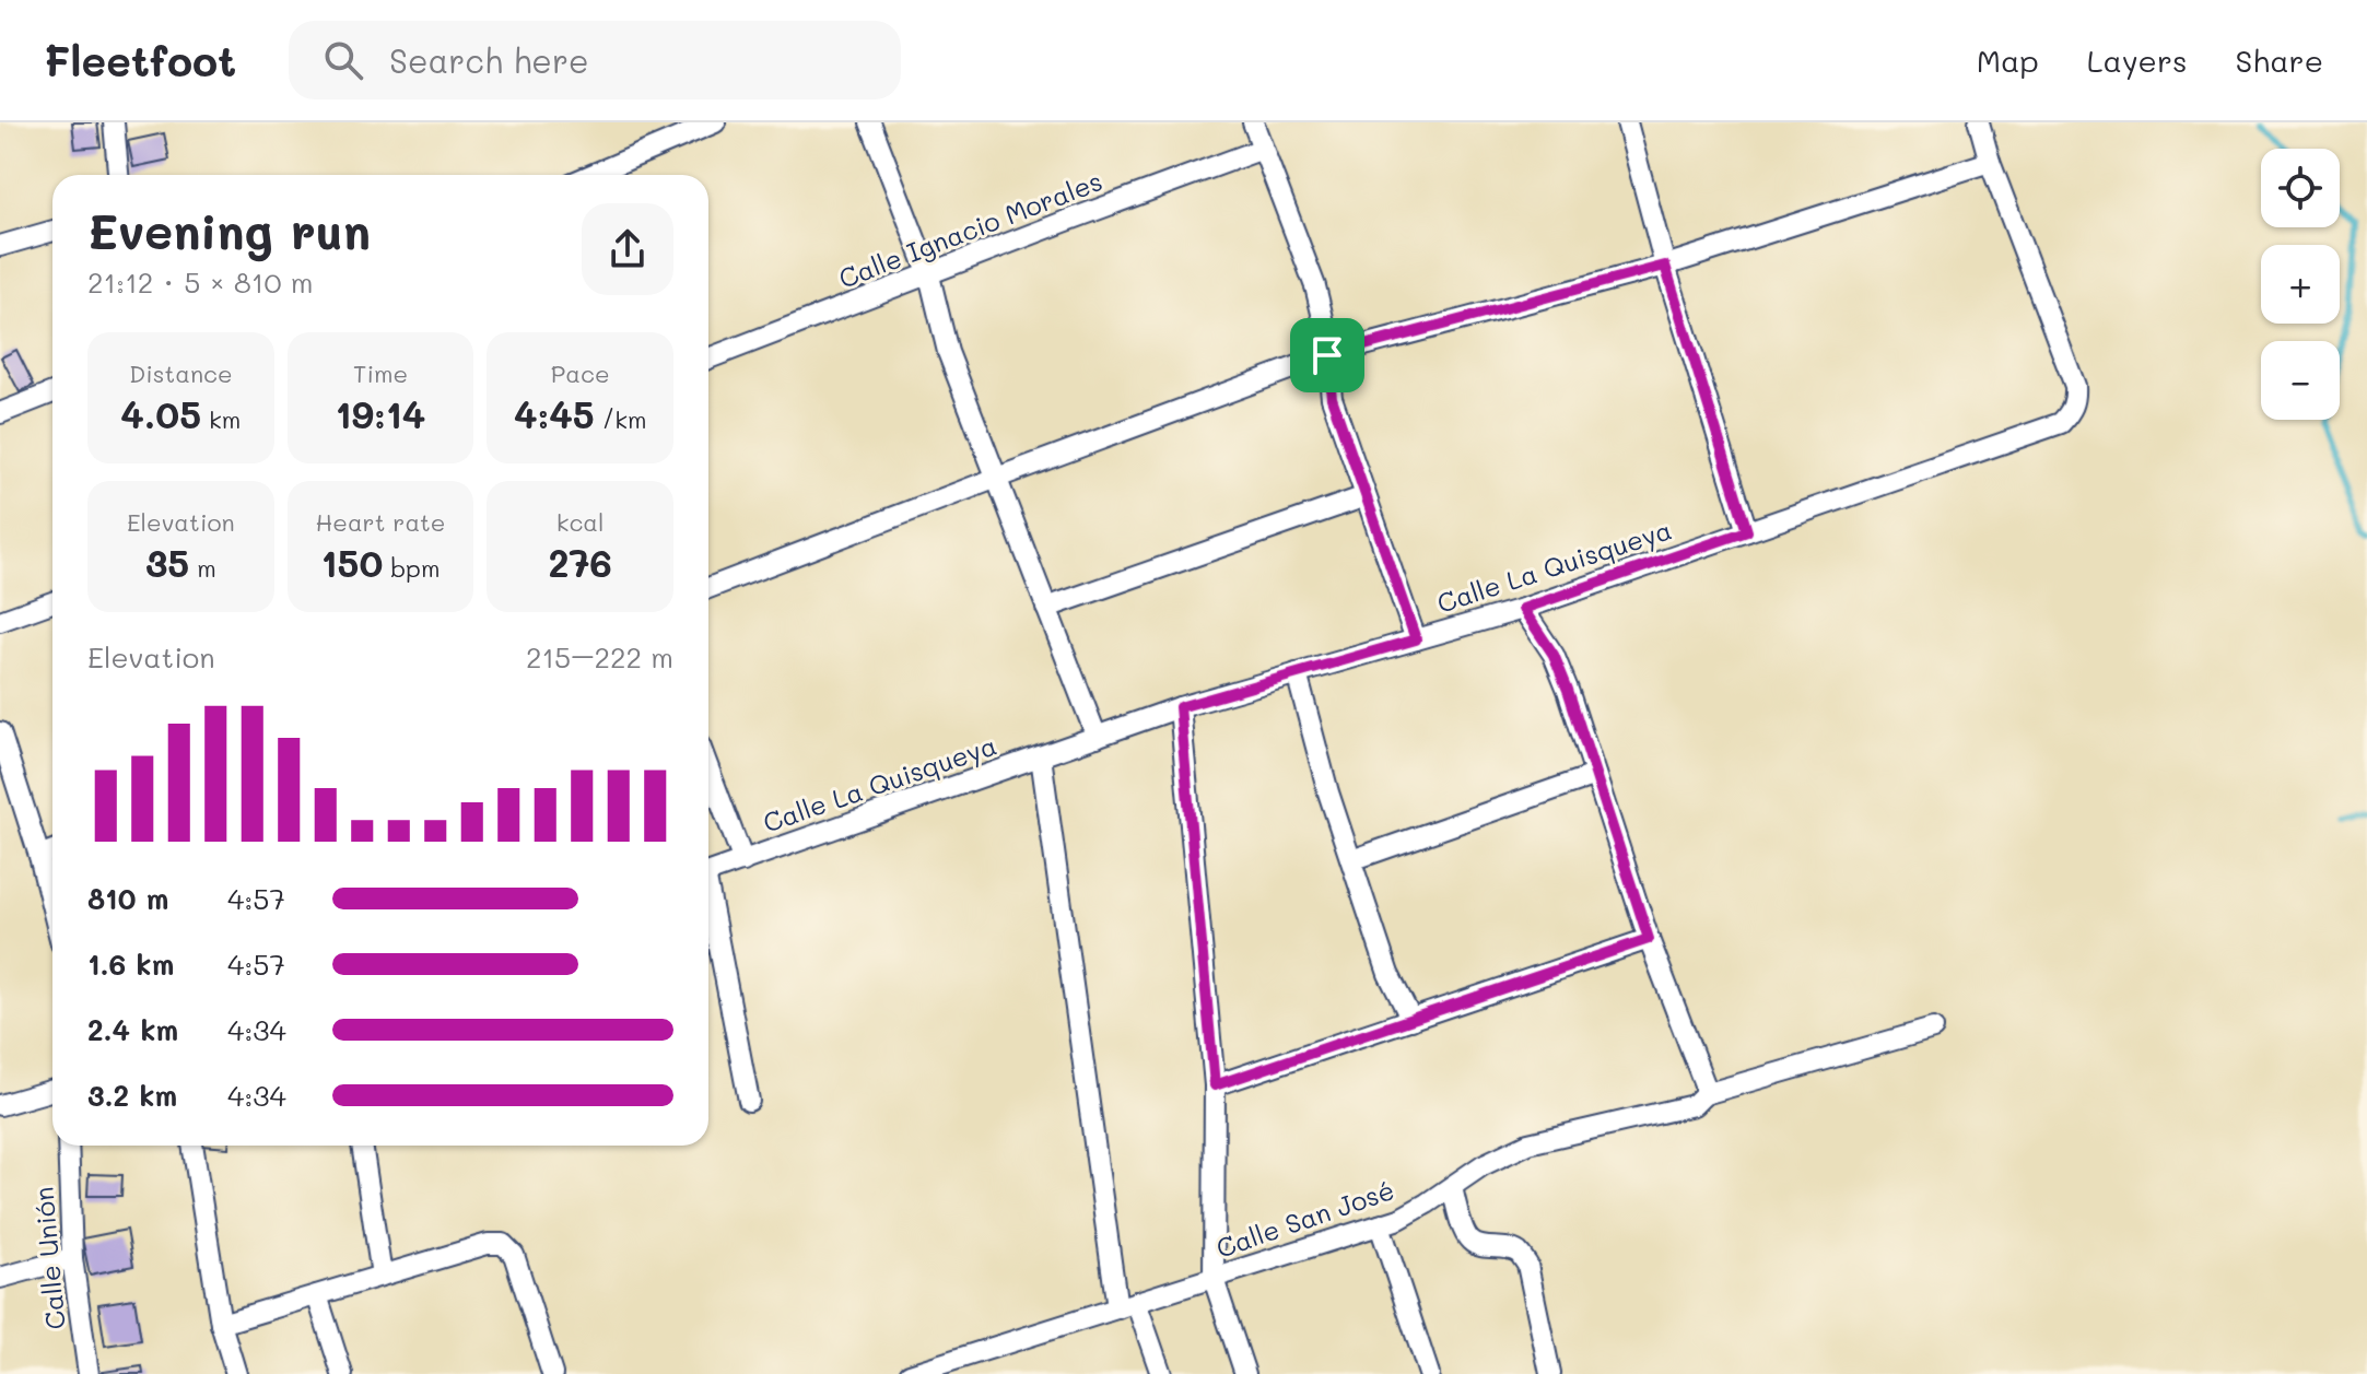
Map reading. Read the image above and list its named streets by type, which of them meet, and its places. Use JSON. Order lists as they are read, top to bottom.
{
  "streets": {
    "street": [
      "Calle Ignacio Morales",
      "Calle La Quisqueya",
      "Calle San José",
      "Calle Unión"
    ]
  },
  "page": {
    "header": "Fleetfoot",
    "search": "Search here",
    "nav": ["Map", "Layers", "Share"],
    "map_buttons": ["+", "−"],
    "heading": ["Evening run", "21:12 · 5 × 810 m"],
    "stats": [
      ["Distance", "4.05 km"],
      ["Time", "19:14"],
      ["Pace", "4:45 /km"],
      ["Elevation", "35 m"],
      ["Heart rate", "150 bpm"],
      ["kcal", "276"]
    ],
    "chart": ["Elevation", "215–222 m"],
    "list": [
      {
        "name": "810 m",
        "note": "4:57"
      },
      {
        "name": "1.6 km",
        "note": "4:57"
      },
      {
        "name": "2.4 km",
        "note": "4:34"
      },
      {
        "name": "3.2 km",
        "note": "4:34"
      }
    ]
  }
}
